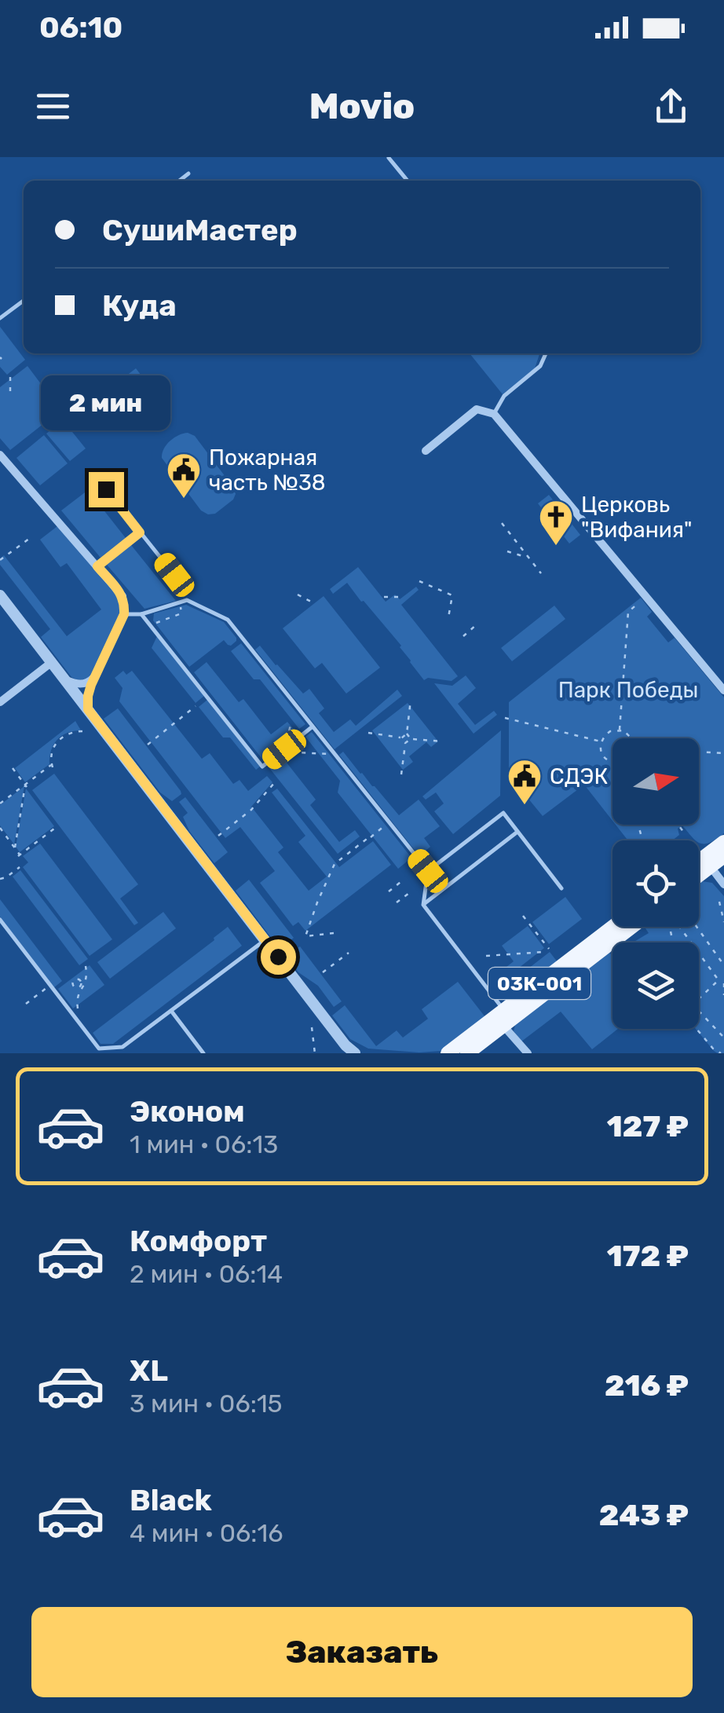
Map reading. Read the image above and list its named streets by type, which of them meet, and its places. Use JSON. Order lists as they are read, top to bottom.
{
  "streets": {
    "main road": ["03К-001"]
  },
  "parks": ["Парк Победы"],
  "places": {
    "public building": ["Пожарная часть №38", "СДЭК"],
    "church": ["Церковь \"Вифания\""]
  },
  "north": "right",
  "page": {
    "status": "06:10",
    "header": "Movio",
    "banner": ["СушиМастер", "Куда"],
    "bubble": "2 мин",
    "list": [
      {
        "name": "Эконом",
        "note": "1 мин · 06:13",
        "value": "127 ₽"
      },
      {
        "name": "Комфорт",
        "note": "2 мин · 06:14",
        "value": "172 ₽"
      },
      {
        "name": "XL",
        "note": "3 мин · 06:15",
        "value": "216 ₽"
      },
      {
        "name": "Black",
        "note": "4 мин · 06:16",
        "value": "243 ₽"
      }
    ],
    "buttons": "Заказать"
  }
}
